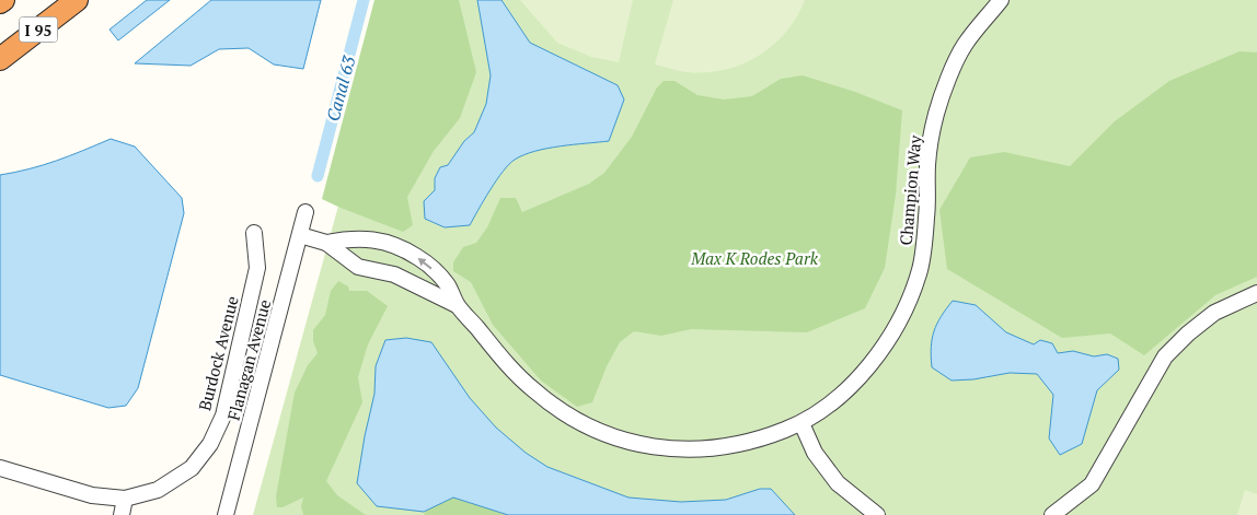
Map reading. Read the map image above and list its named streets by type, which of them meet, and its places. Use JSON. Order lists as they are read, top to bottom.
{
  "streets": {
    "highway": ["I 95"],
    "street": ["Champion Way", "Burdock Avenue", "Flanagan Avenue"]
  },
  "crossings": [
    ["Champion Way", "Flanagan Avenue"]
  ],
  "water": ["Canal 63"],
  "parks": ["Max K Rodes Park"]
}
